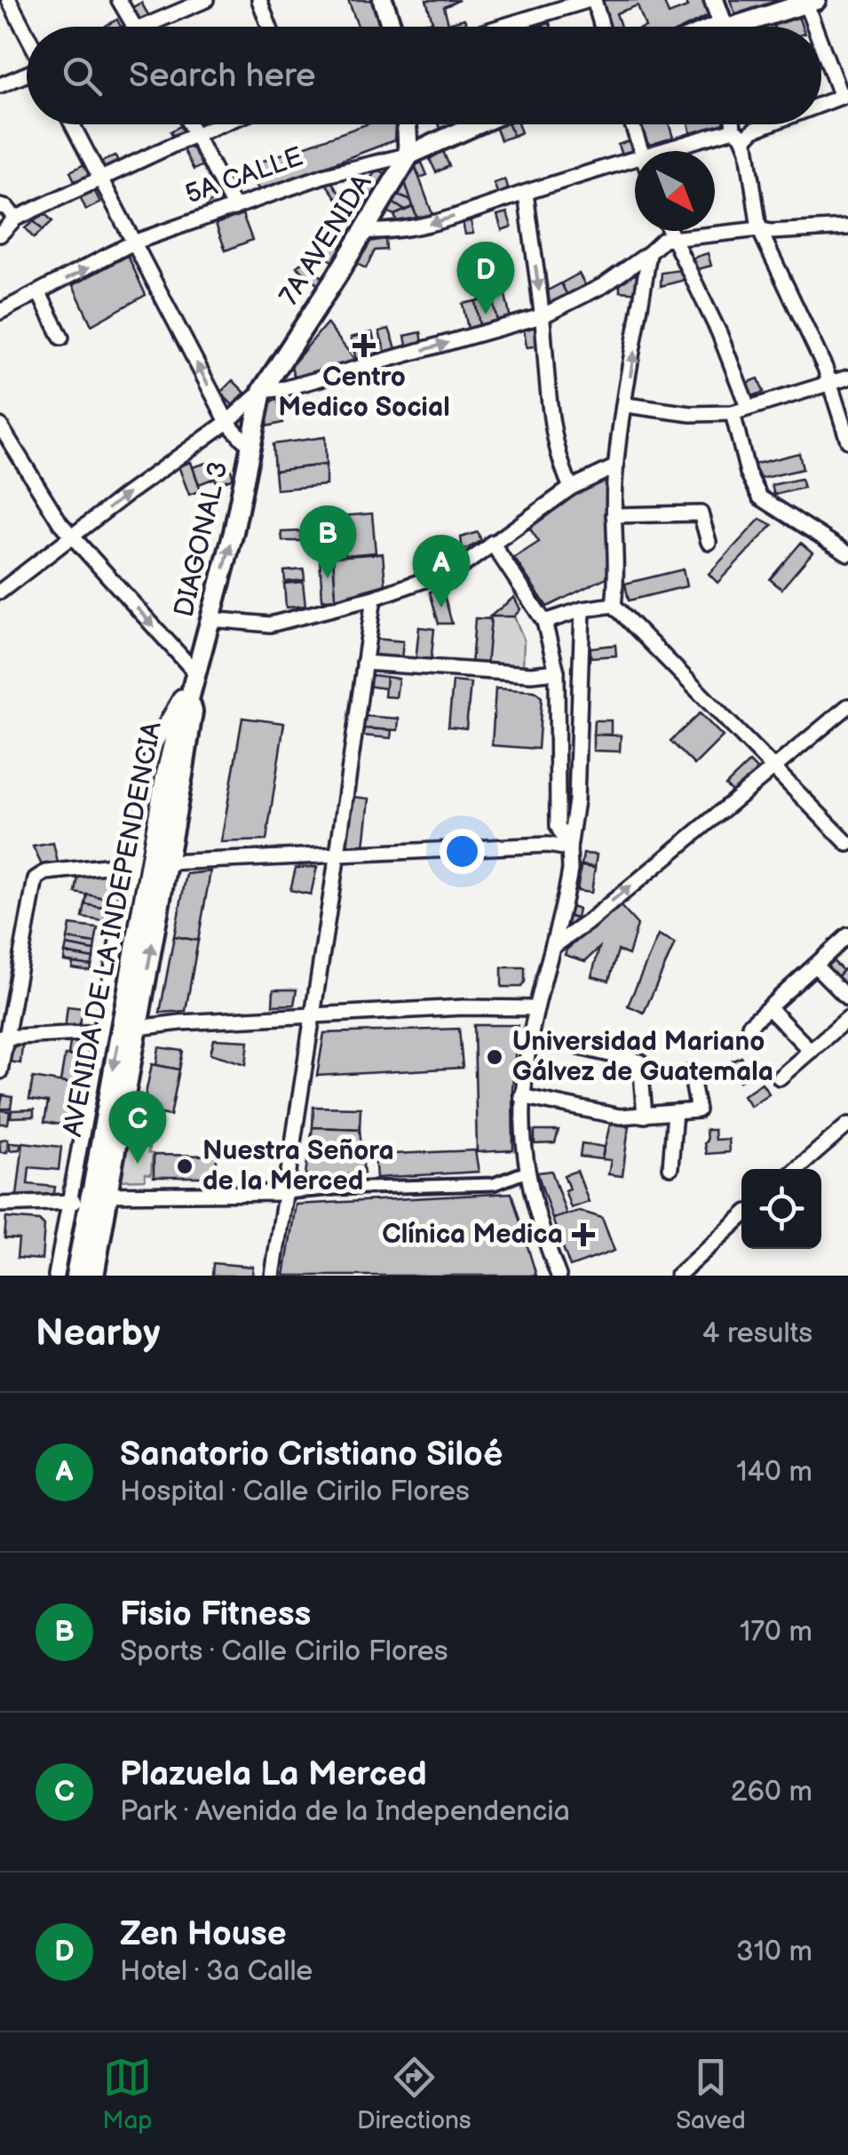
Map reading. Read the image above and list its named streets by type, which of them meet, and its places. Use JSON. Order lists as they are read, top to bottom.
{
  "streets": {
    "main road": [
      "5A CALLE",
      "7A AVENIDA",
      "DIAGONAL 3",
      "AVENIDA DE LA INDEPENDENCIA"
    ]
  },
  "crossings": [
    ["5A CALLE", "7A AVENIDA"],
    ["7A AVENIDA", "DIAGONAL 3"],
    ["DIAGONAL 3", "AVENIDA DE LA INDEPENDENCIA"]
  ],
  "one_way": ["DIAGONAL 3"],
  "places": {
    "health": ["Centro Medico Social", "Clínica Medica"],
    "other": ["Universidad Mariano Gálvez de Guatemala", "Nuestra Señora de la Merced"]
  },
  "north": "bottom right",
  "page": {
    "search": "Search here",
    "pins": [
      "D",
      "B",
      "A",
      "C"
    ],
    "heading": ["Nearby", "4 results"],
    "list": [
      {
        "mark": "A",
        "name": "Sanatorio Cristiano Siloé",
        "note": "Hospital · Calle Cirilo Flores",
        "value": "140 m"
      },
      {
        "mark": "B",
        "name": "Fisio Fitness",
        "note": "Sports · Calle Cirilo Flores",
        "value": "170 m"
      },
      {
        "mark": "C",
        "name": "Plazuela La Merced",
        "note": "Park · Avenida de la Independencia",
        "value": "260 m"
      },
      {
        "mark": "D",
        "name": "Zen House",
        "note": "Hotel · 3a Calle",
        "value": "310 m"
      }
    ],
    "nav": ["Map", "Directions", "Saved"]
  }
}
